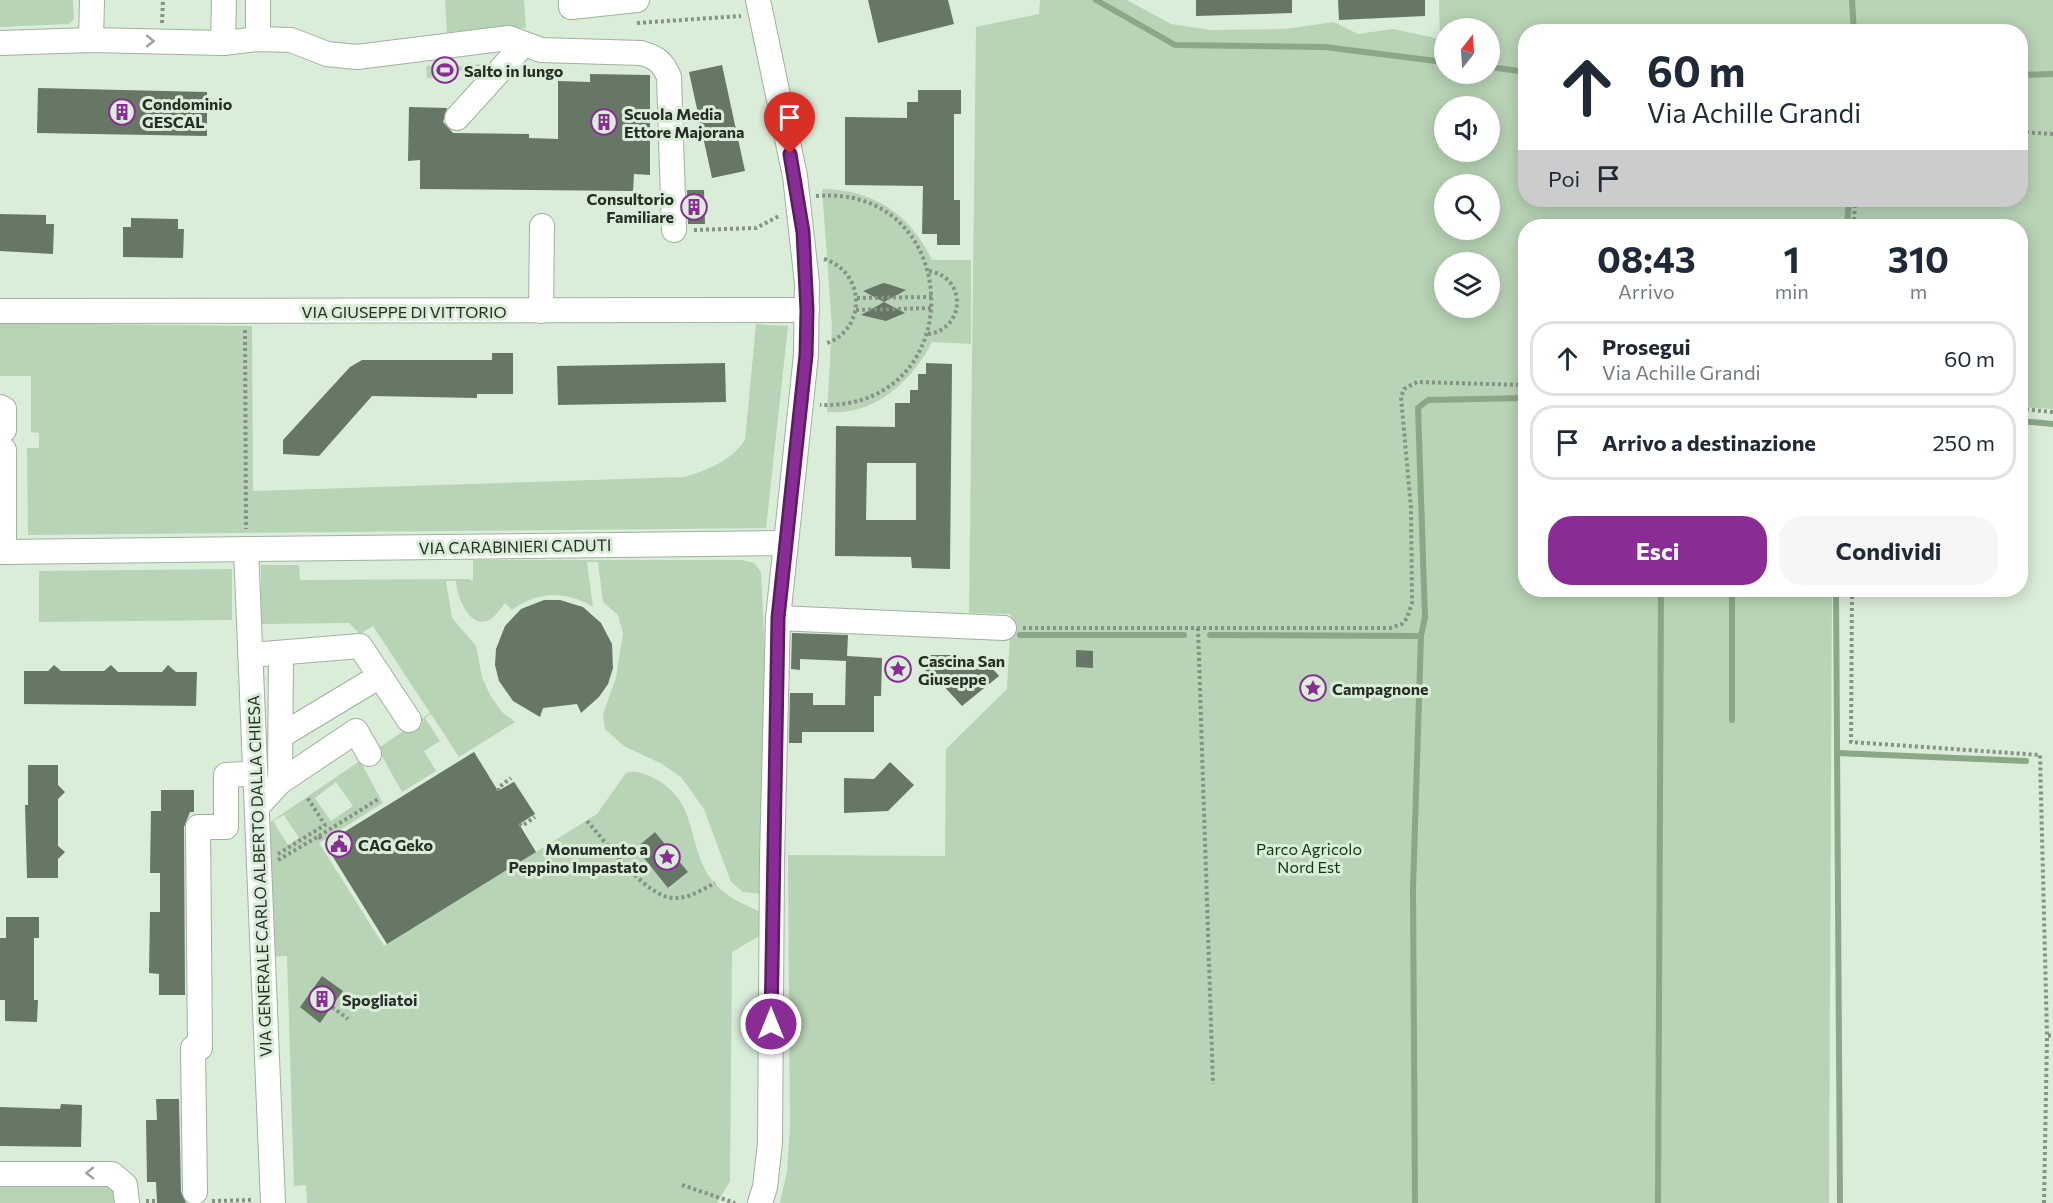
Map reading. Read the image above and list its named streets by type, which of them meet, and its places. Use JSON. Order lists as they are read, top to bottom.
{
  "streets": {
    "street": ["VIA GIUSEPPE DI VITTORIO", "VIA CARABINIERI CADUTI", "VIA GENERALE CARLO ALBERTO DALLA CHIESA"]
  },
  "crossings": [
    ["VIA CARABINIERI CADUTI", "VIA GENERALE CARLO ALBERTO DALLA CHIESA"]
  ],
  "parks": ["Parco Agricolo Nord Est"],
  "places": {
    "sports": ["Salto in lungo"],
    "building": [
      "Condominio GESCAL",
      "Scuola Media Ettore Majorana",
      "Consultorio Familiare",
      "Spogliatoi"
    ],
    "place": ["Cascina San Giuseppe", "Campagnone", "Monumento a Peppino Impastato"],
    "public building": ["CAG Geko"]
  },
  "north": "top",
  "page": {
    "turn": ["60 m", "Via Achille Grandi"],
    "then": "Poi",
    "eta": [
      "08:43",
      "Arrivo",
      "1",
      "min",
      "310",
      "m"
    ],
    "list": [
      {
        "name": "Prosegui",
        "note": "Via Achille Grandi",
        "value": "60 m"
      },
      {
        "name": "Arrivo a destinazione",
        "value": "250 m"
      }
    ],
    "buttons": ["Esci", "Condividi"]
  }
}
